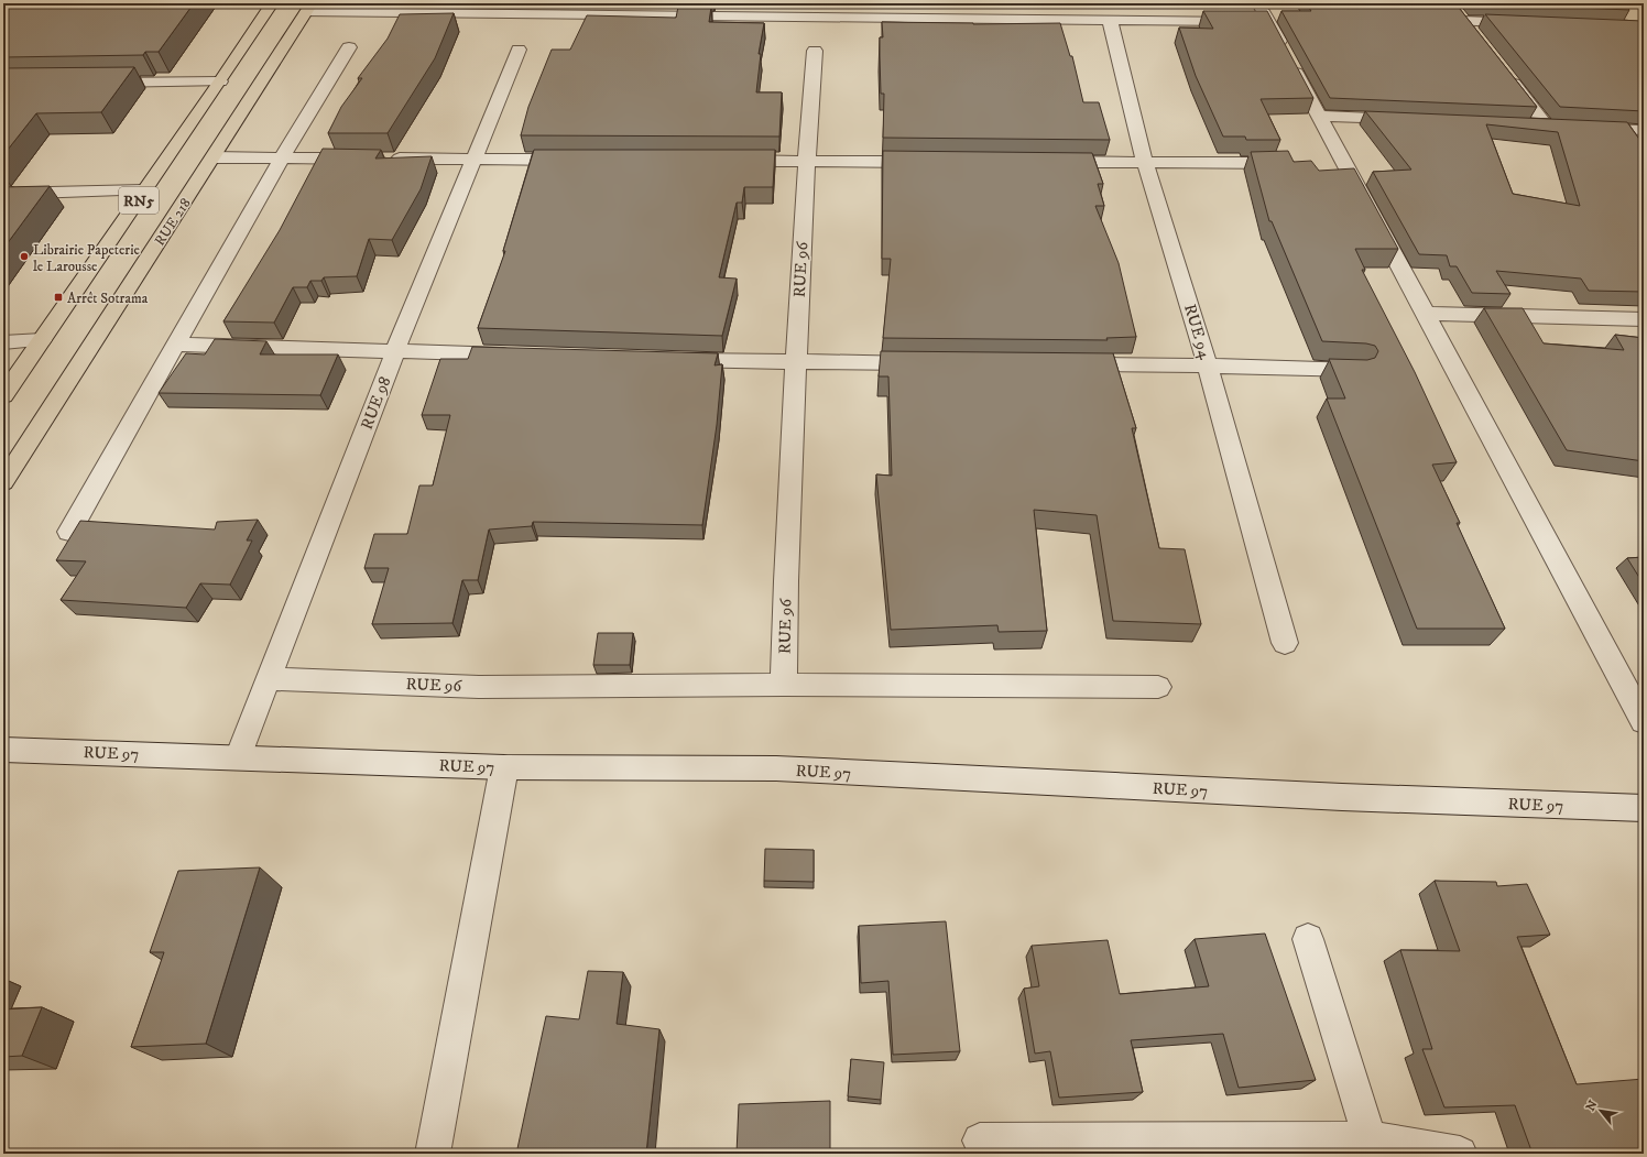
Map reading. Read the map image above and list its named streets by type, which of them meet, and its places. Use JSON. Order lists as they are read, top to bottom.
{
  "streets": {
    "highway": ["RN5", "RUE 218"],
    "street": [
      "RUE 96",
      "RUE 94",
      "RUE 98",
      "RUE 97"
    ]
  },
  "crossings": [
    ["RUE 96", "RUE 98"],
    ["RUE 98", "RUE 97"]
  ],
  "places": {
    "other": ["Librairie Papeterie le Larousse"],
    "transit": ["Arrêt Sotrama"]
  },
  "north": "top left"
}
